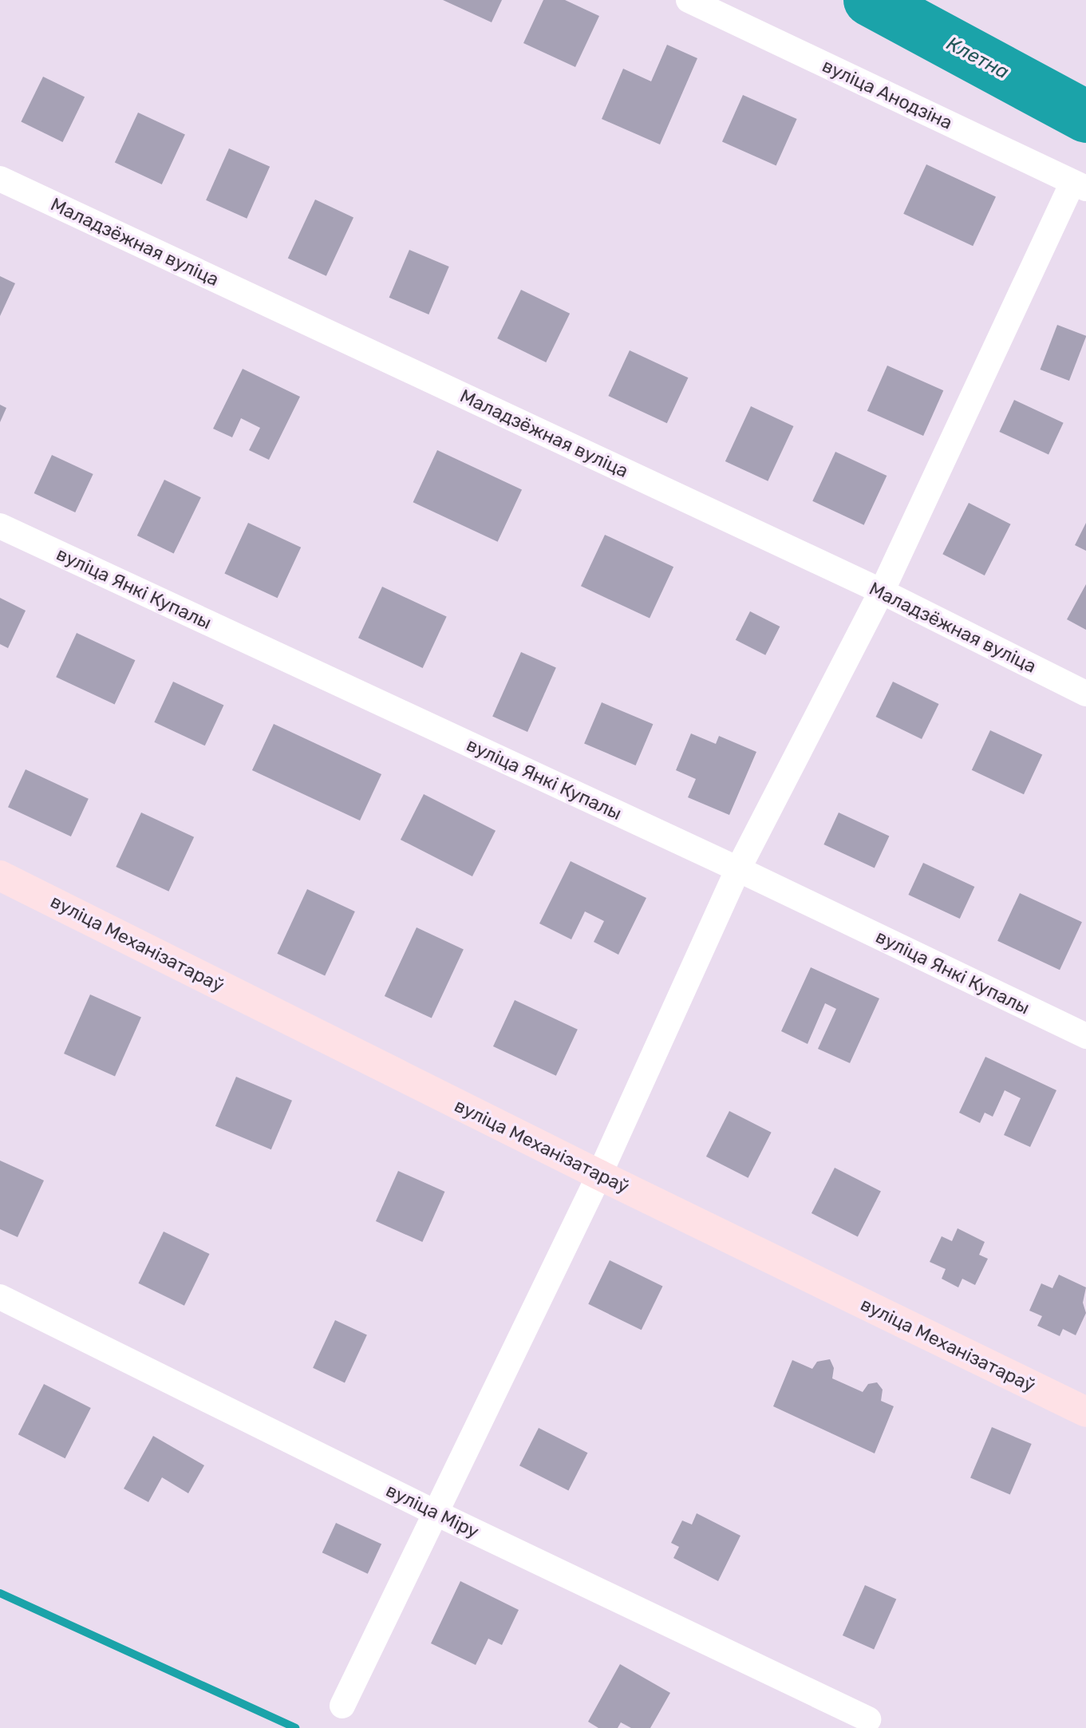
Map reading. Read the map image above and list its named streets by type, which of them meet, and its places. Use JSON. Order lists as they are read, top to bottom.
{
  "streets": {
    "street": [
      "вуліца Анодзіна",
      "Маладзёжная вуліца",
      "вуліца Янкі Купалы",
      "вуліца Механізатараў",
      "вуліца Міру"
    ]
  },
  "water": ["Клетна"]
}
